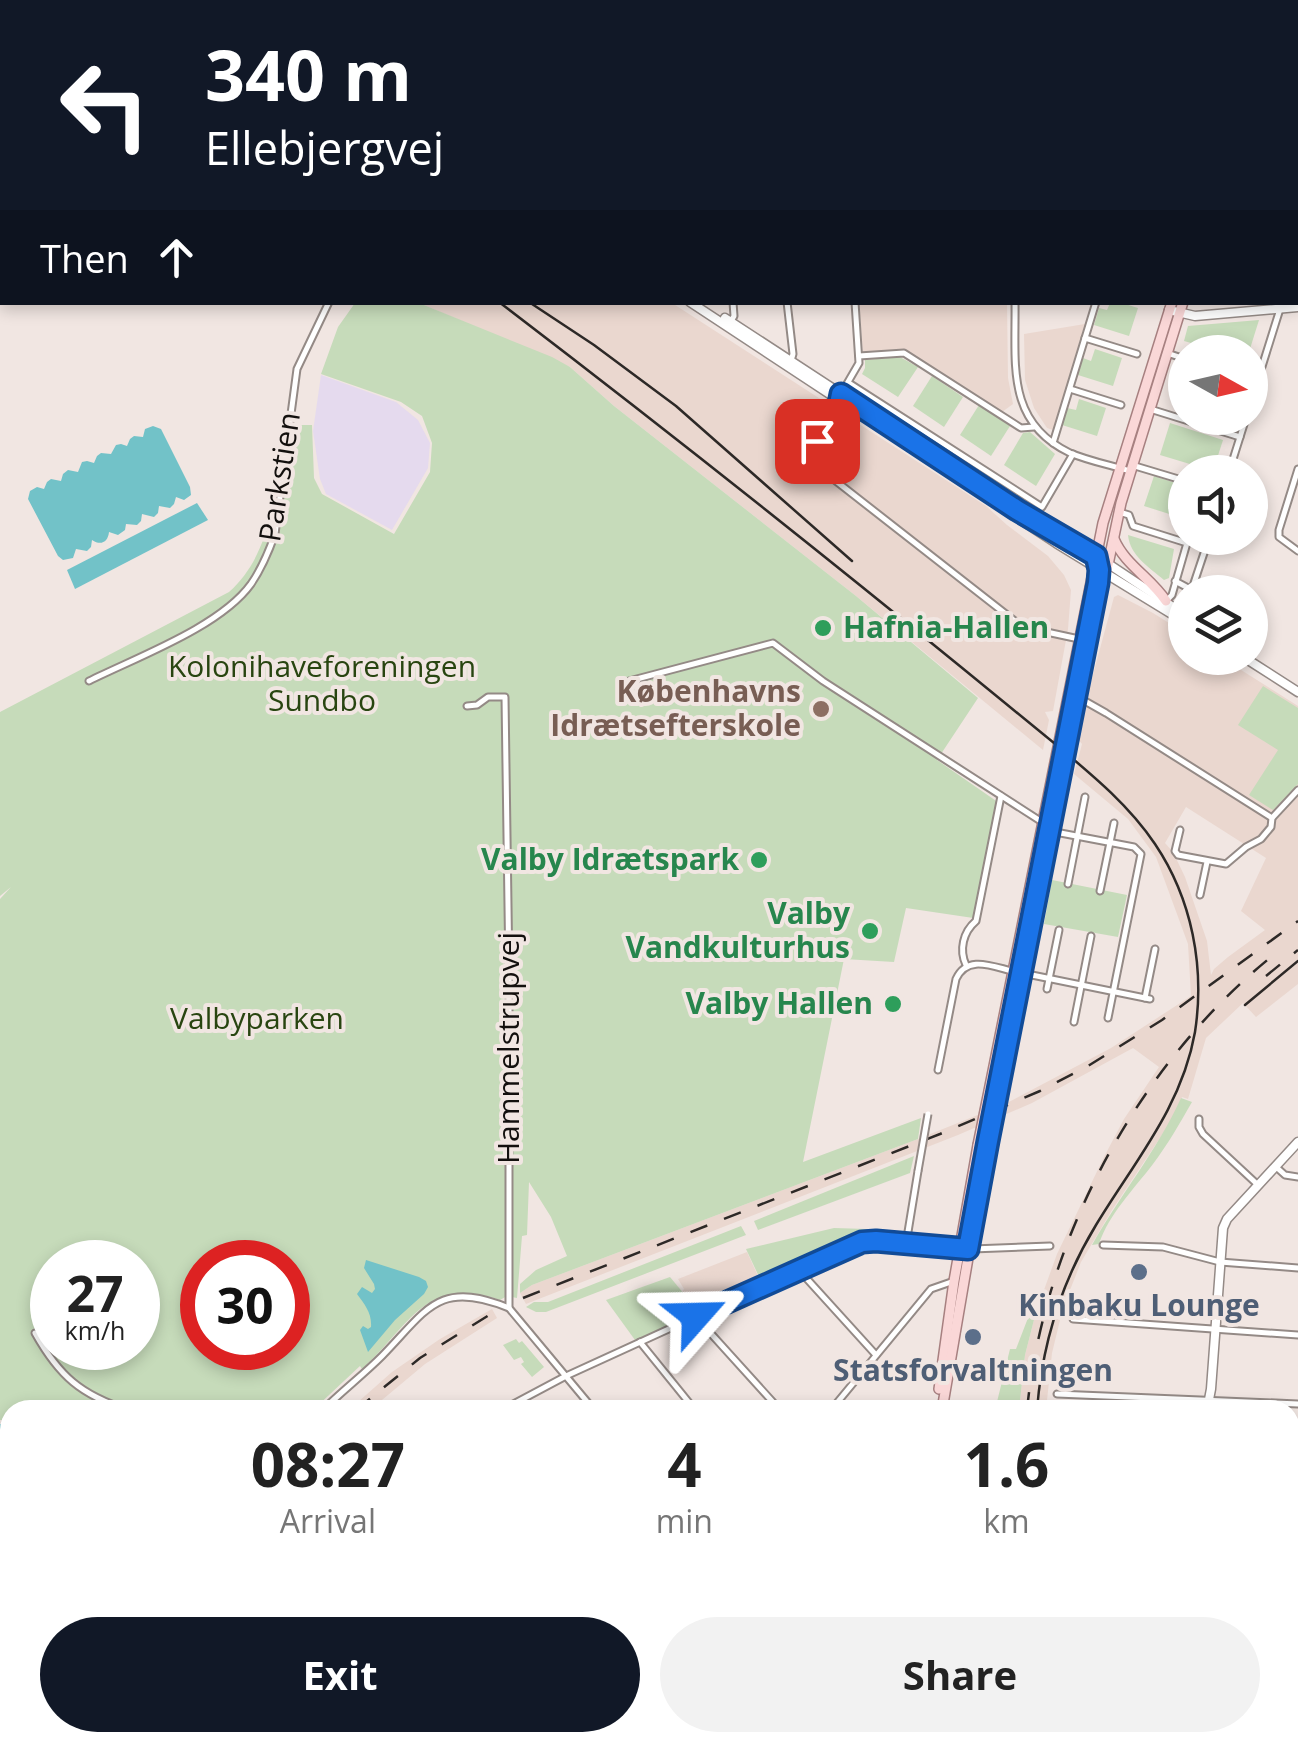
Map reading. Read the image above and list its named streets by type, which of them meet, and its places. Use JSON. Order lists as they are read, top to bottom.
{
  "streets": {
    "street": ["Parkstien", "Hammelstrupvej"]
  },
  "parks": ["Kolonihaveforeningen Sundbo", "Valbyparken"],
  "places": [
    "Hafnia-Hallen",
    "Københavns Idrætsefterskole",
    "Valby Idrætspark",
    "Valby Vandkulturhus",
    "Valby Hallen",
    "Kinbaku Lounge",
    "Statsforvaltningen"
  ],
  "north": "right",
  "page": {
    "turn": ["340 m", "Ellebjergvej"],
    "then": "Then",
    "speed": "27 km/h",
    "limit": "30",
    "eta": [
      "08:27",
      "Arrival",
      "4",
      "min",
      "1.6",
      "km"
    ],
    "buttons": ["Exit", "Share"]
  }
}
